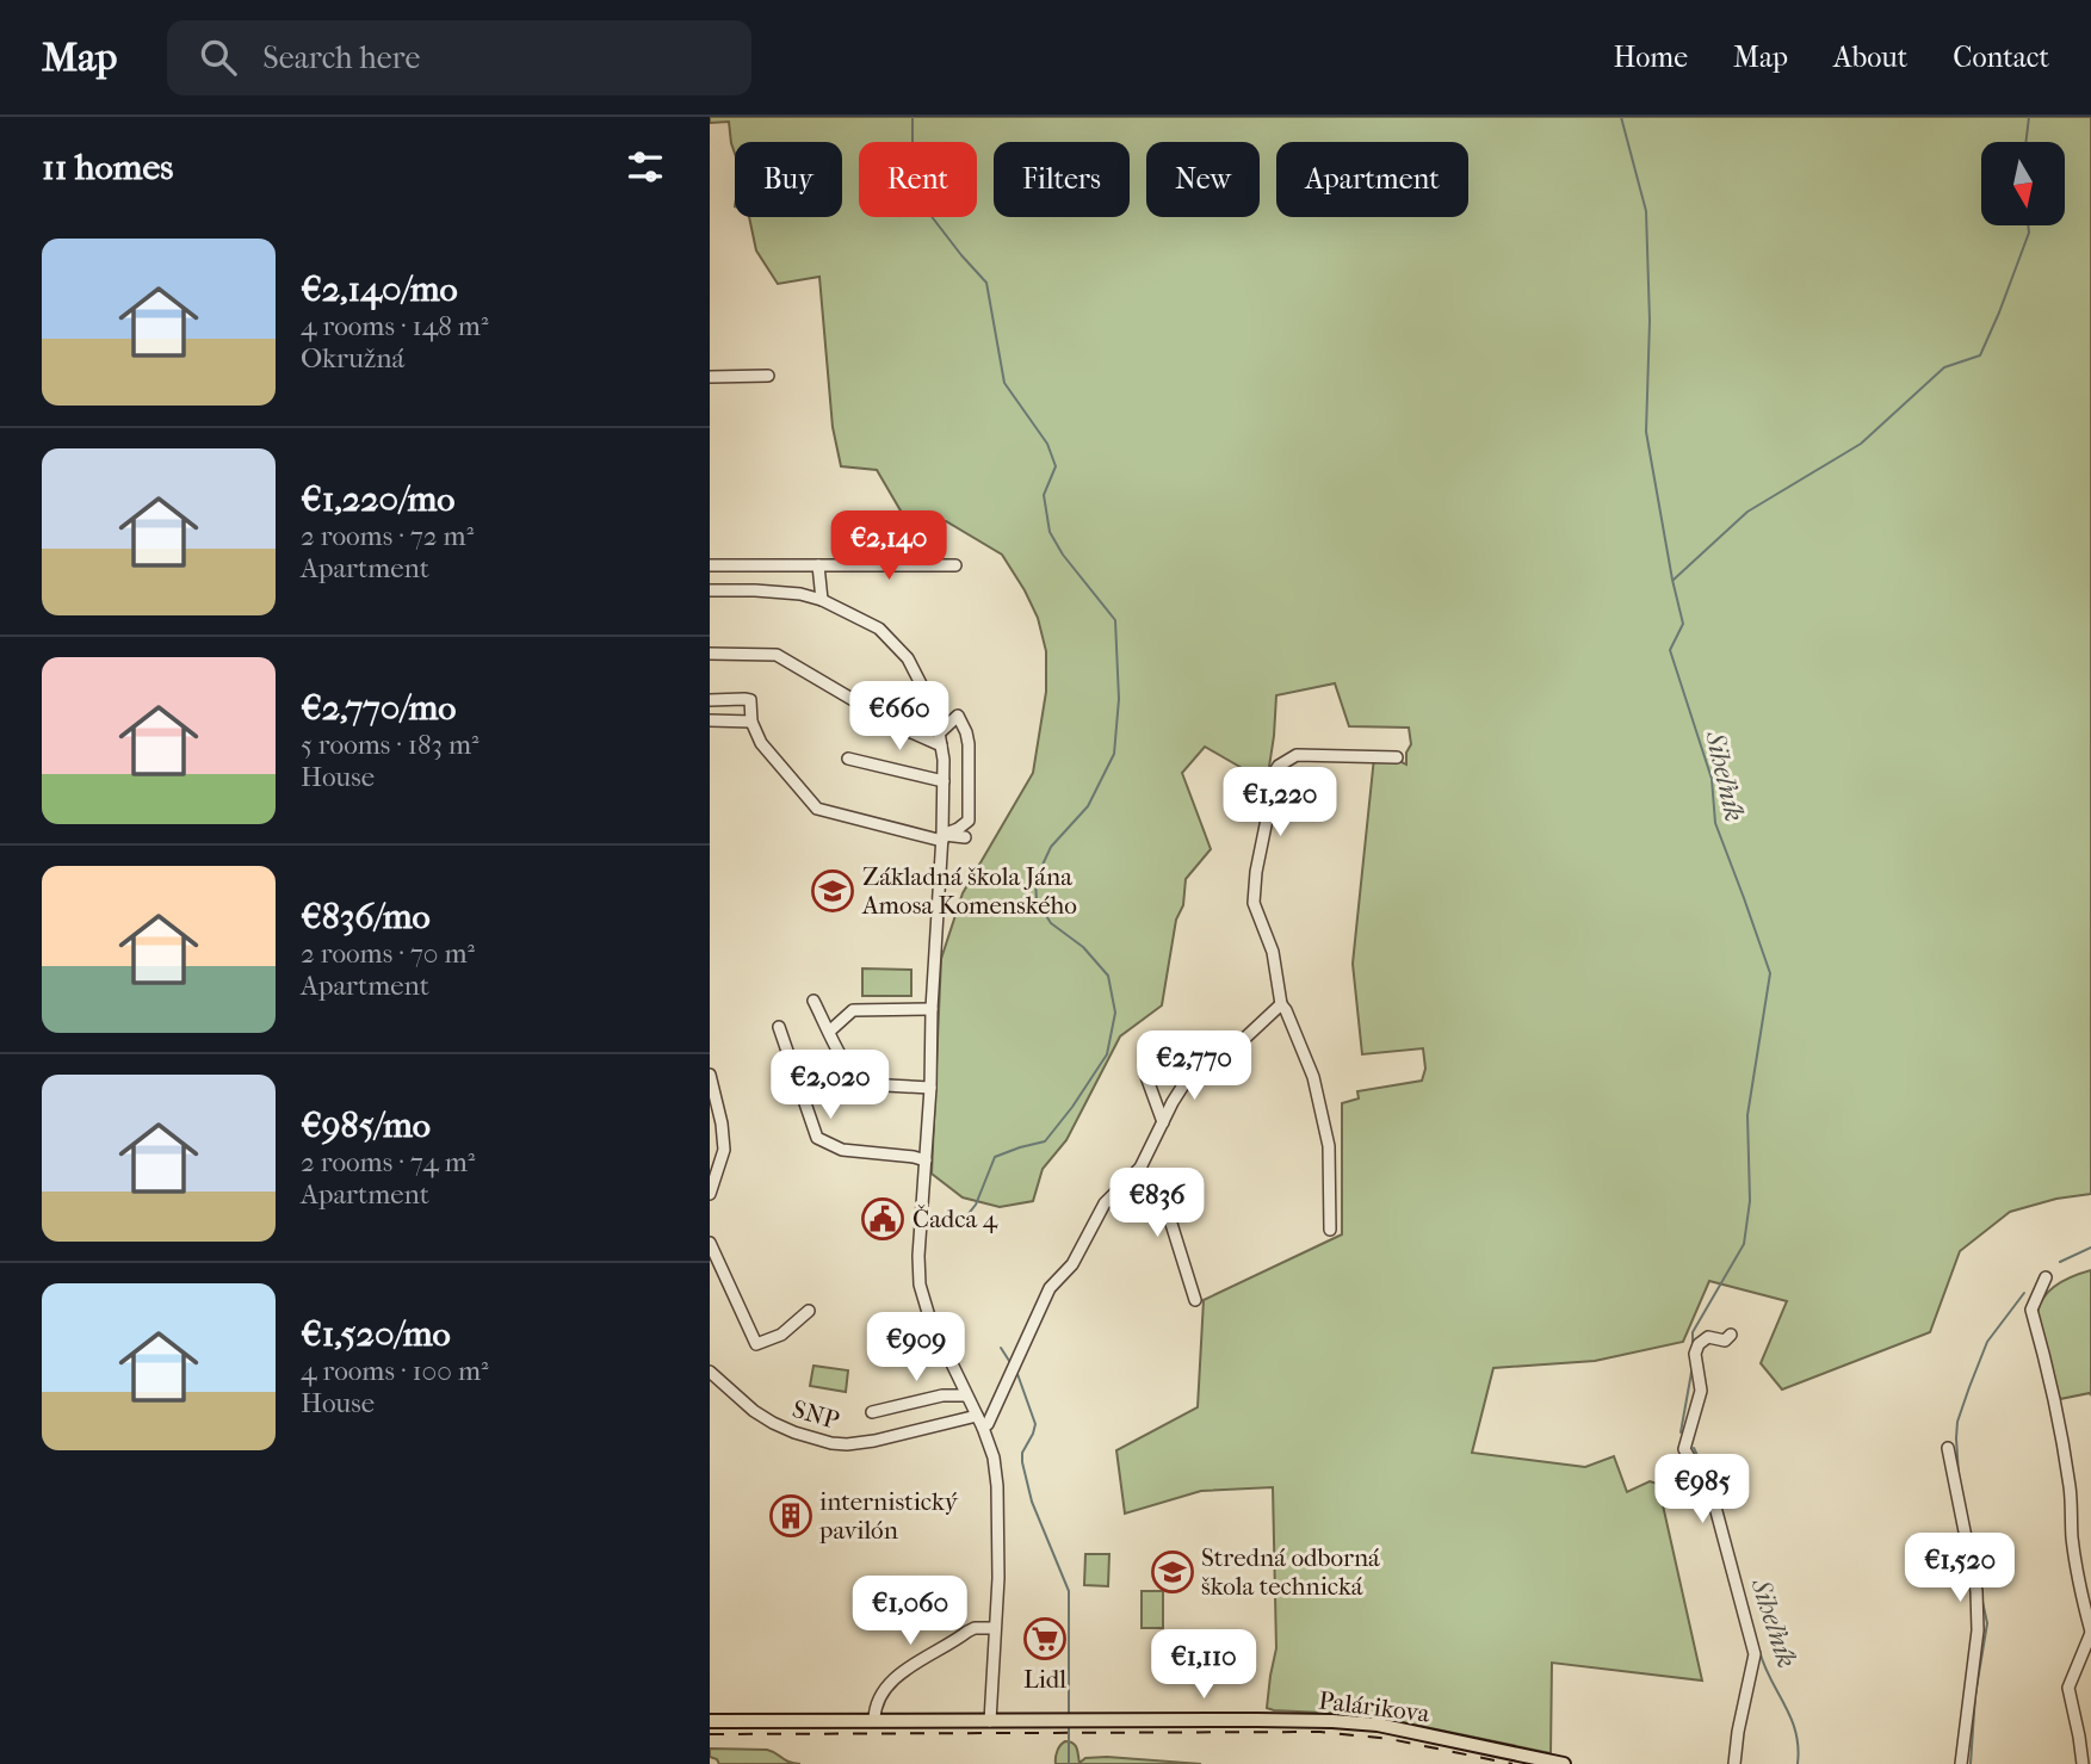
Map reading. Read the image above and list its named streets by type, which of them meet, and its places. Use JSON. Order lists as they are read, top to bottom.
{
  "streets": {
    "main road": ["Palárikova"],
    "street": ["SNP"]
  },
  "water": ["Siheľník"],
  "places": {
    "school or university": ["Základná škola Jána Amosa Komenského", "Stredná odborná škola technická"],
    "public building": ["Čadca 4"],
    "building": ["internistický pavilón"],
    "supermarket": ["Lidl"]
  },
  "north": "bottom",
  "page": {
    "header": "Map",
    "search": "Search here",
    "nav": [
      "Home",
      "Map",
      "About",
      "Contact"
    ],
    "heading": "11 homes",
    "chip": [
      "Buy",
      "Rent",
      "Filters",
      "New",
      "Apartment"
    ],
    "list": [
      {
        "name": "€2,140/mo",
        "note": "4 rooms · 148 m² · Okružná"
      },
      {
        "name": "€1,220/mo",
        "note": "2 rooms · 72 m² · Apartment"
      },
      {
        "name": "€2,770/mo",
        "note": "5 rooms · 183 m² · House"
      },
      {
        "name": "€836/mo",
        "note": "2 rooms · 70 m² · Apartment"
      },
      {
        "name": "€985/mo",
        "note": "2 rooms · 74 m² · Apartment"
      },
      {
        "name": "€1,520/mo",
        "note": "4 rooms · 100 m² · House"
      }
    ],
    "price": [
      "€2,140",
      "€660",
      "€1,220",
      "€2,770",
      "€2,020",
      "€836",
      "€909",
      "€985",
      "€1,520",
      "€1,060",
      "€1,110"
    ]
  }
}
